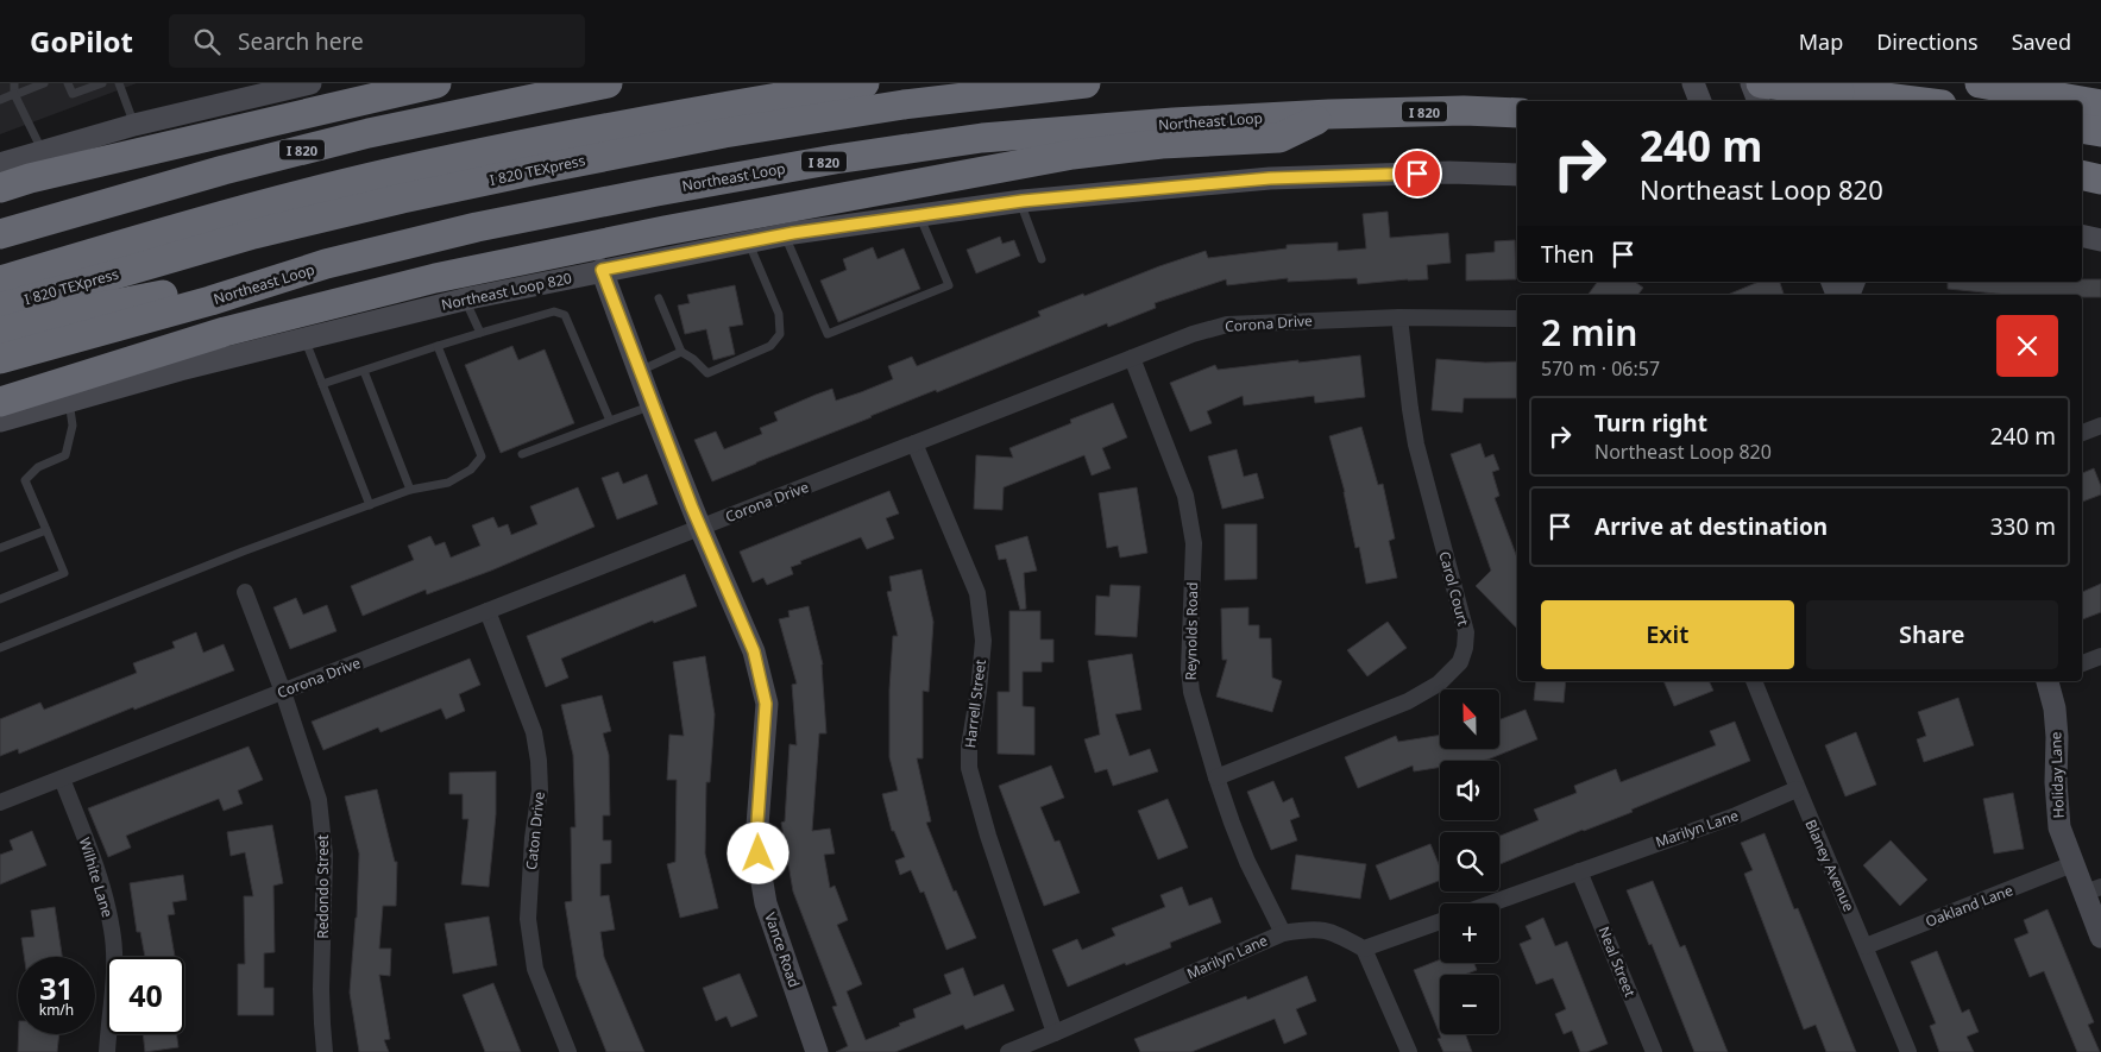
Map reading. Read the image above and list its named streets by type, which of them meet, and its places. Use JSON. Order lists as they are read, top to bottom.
{
  "streets": {
    "highway": ["I 820", "Northeast Loop", "I 820 TEXpress"],
    "main road": ["Northeast Loop 820", "Holiday Lane", "Vance Road"],
    "street": [
      "Corona Drive",
      "Carol Court",
      "Reynolds Road",
      "Harrell Street",
      "Marilyn Lane",
      "Caton Drive",
      "Blaney Avenue",
      "Wilhite Lane",
      "Redondo Street",
      "Oakland Lane",
      "Neal Street"
    ]
  },
  "crossings": [
    ["Northeast Loop 820", "Vance Road"],
    ["Corona Drive", "Carol Court"],
    ["Corona Drive", "Reynolds Road"],
    ["Corona Drive", "Harrell Street"],
    ["Corona Drive", "Caton Drive"],
    ["Corona Drive", "Wilhite Lane"],
    ["Corona Drive", "Redondo Street"],
    ["Corona Drive", "Vance Road"],
    ["Carol Court", "Reynolds Road"],
    ["Reynolds Road", "Marilyn Lane"],
    ["Harrell Street", "Marilyn Lane"],
    ["Holiday Lane", "Oakland Lane"],
    ["Marilyn Lane", "Blaney Avenue"],
    ["Marilyn Lane", "Neal Street"],
    ["Blaney Avenue", "Oakland Lane"]
  ],
  "north": "top",
  "page": {
    "header": "GoPilot",
    "search": "Search here",
    "nav": ["Map", "Directions", "Saved"],
    "turn": ["240 m", "Northeast Loop 820"],
    "then": "Then",
    "heading": ["2 min", "570 m · 06:57"],
    "list": [
      {
        "name": "Turn right",
        "note": "Northeast Loop 820",
        "value": "240 m"
      },
      {
        "name": "Arrive at destination",
        "value": "330 m"
      }
    ],
    "buttons": ["Exit", "Share"],
    "map_buttons": ["+", "−"],
    "speed": "31 km/h",
    "limit": "40"
  }
}
